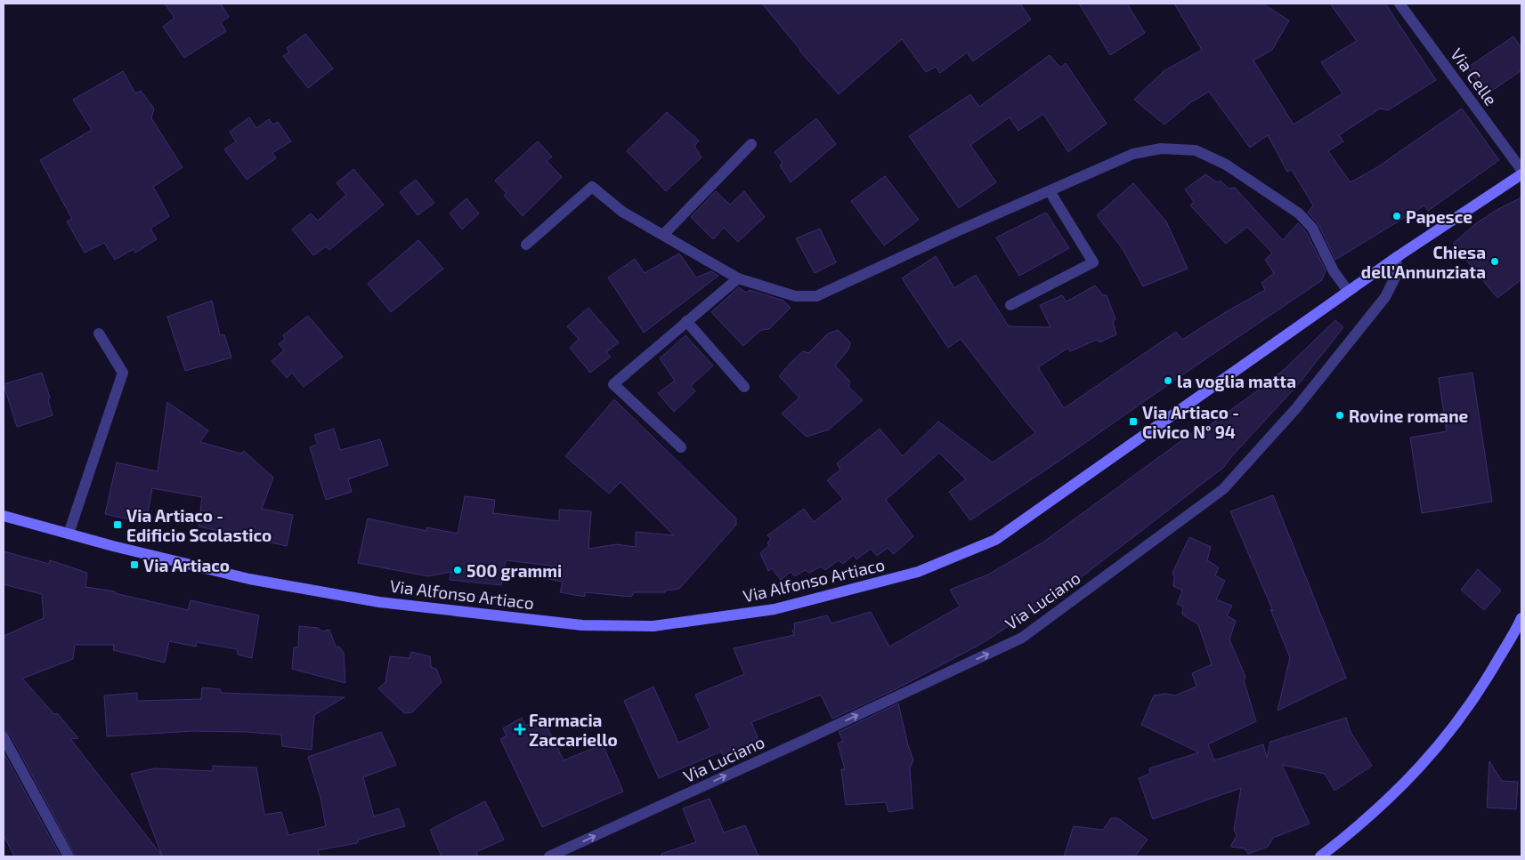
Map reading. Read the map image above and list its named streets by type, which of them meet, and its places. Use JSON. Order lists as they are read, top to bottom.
{
  "streets": {
    "main road": ["Via Alfonso Artiaco"],
    "street": ["Via Celle", "Via Luciano"]
  },
  "crossings": [
    ["Via Alfonso Artiaco", "Via Luciano"]
  ],
  "one_way": ["Via Luciano"],
  "places": {
    "other": [
      "Papesce",
      "Chiesa dell'Annunziata",
      "la voglia matta",
      "Rovine romane",
      "500 grammi"
    ],
    "transit": ["Via Artiaco - Civico N° 94", "Via Artiaco - Edificio Scolastico", "Via Artiaco"],
    "health": ["Farmacia Zaccariello"]
  }
}
